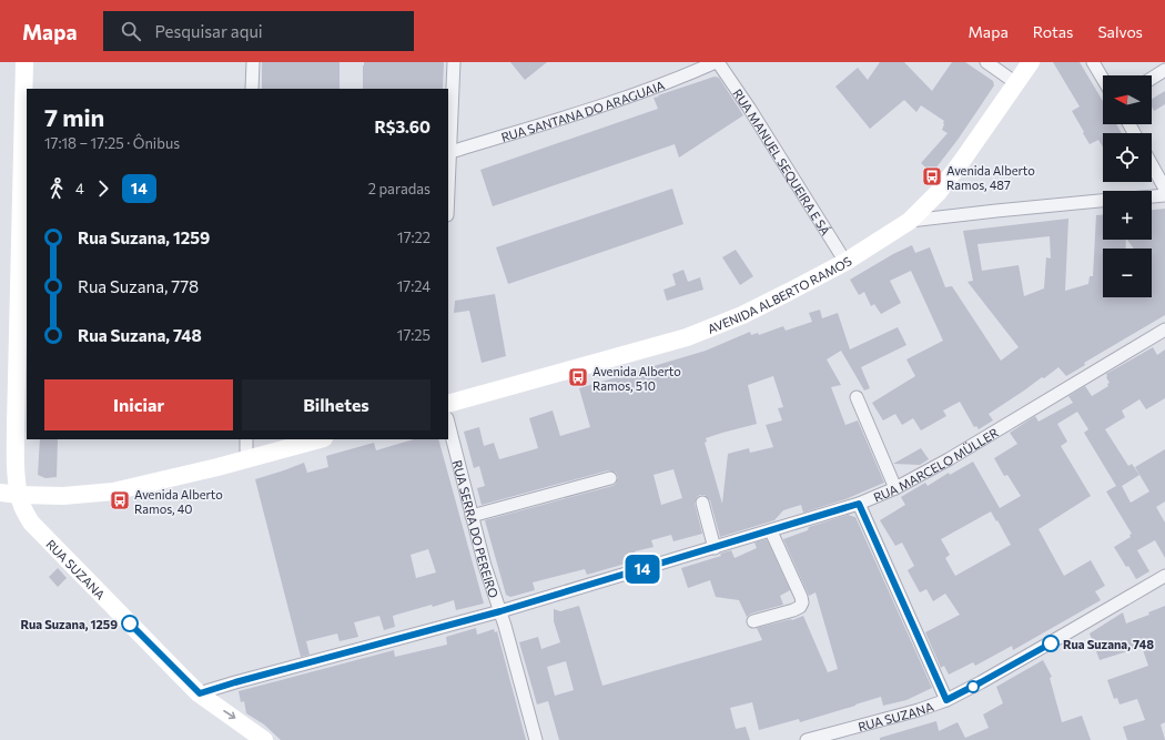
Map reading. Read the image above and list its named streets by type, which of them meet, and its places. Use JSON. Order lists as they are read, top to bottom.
{
  "streets": {
    "main road": ["AVENIDA ALBERTO RAMOS", "RUA SUZANA"],
    "street": [
      "RUA SANTANA DO ARAGUAIA",
      "RUA MANUEL SEQUEIRA E SÁ",
      "RUA MARCELO MÜLLER",
      "RUA SERRA DO PEREIRO"
    ]
  },
  "crossings": [
    ["RUA SANTANA DO ARAGUAIA", "RUA MANUEL SEQUEIRA E SÁ"],
    ["RUA MANUEL SEQUEIRA E SÁ", "AVENIDA ALBERTO RAMOS"],
    ["RUA MARCELO MÜLLER", "RUA SERRA DO PEREIRO"],
    ["RUA MARCELO MÜLLER", "RUA SUZANA"]
  ],
  "places": {
    "bus stop": ["Avenida Alberto Ramos, 487", "Avenida Alberto Ramos, 510", "Avenida Alberto Ramos, 40"],
    "other": ["Rua Suzana, 1259", "Rua Suzana, 748"]
  },
  "lines": ["bus line 14"],
  "north": "left",
  "page": {
    "header": "Mapa",
    "search": "Pesquisar aqui",
    "nav": ["Mapa", "Rotas", "Salvos"],
    "on_map": "14",
    "map_buttons": ["+", "−"],
    "heading": ["7 min", "17:18 – 17:25 · Ônibus", "R$3.60"],
    "legs": ["4", "14", "2 paradas"],
    "list": [
      {
        "name": "Rua Suzana, 1259",
        "value": "17:22"
      },
      {
        "name": "Rua Suzana, 778",
        "value": "17:24"
      },
      {
        "name": "Rua Suzana, 748",
        "value": "17:25"
      }
    ],
    "buttons": ["Iniciar", "Bilhetes"]
  }
}
